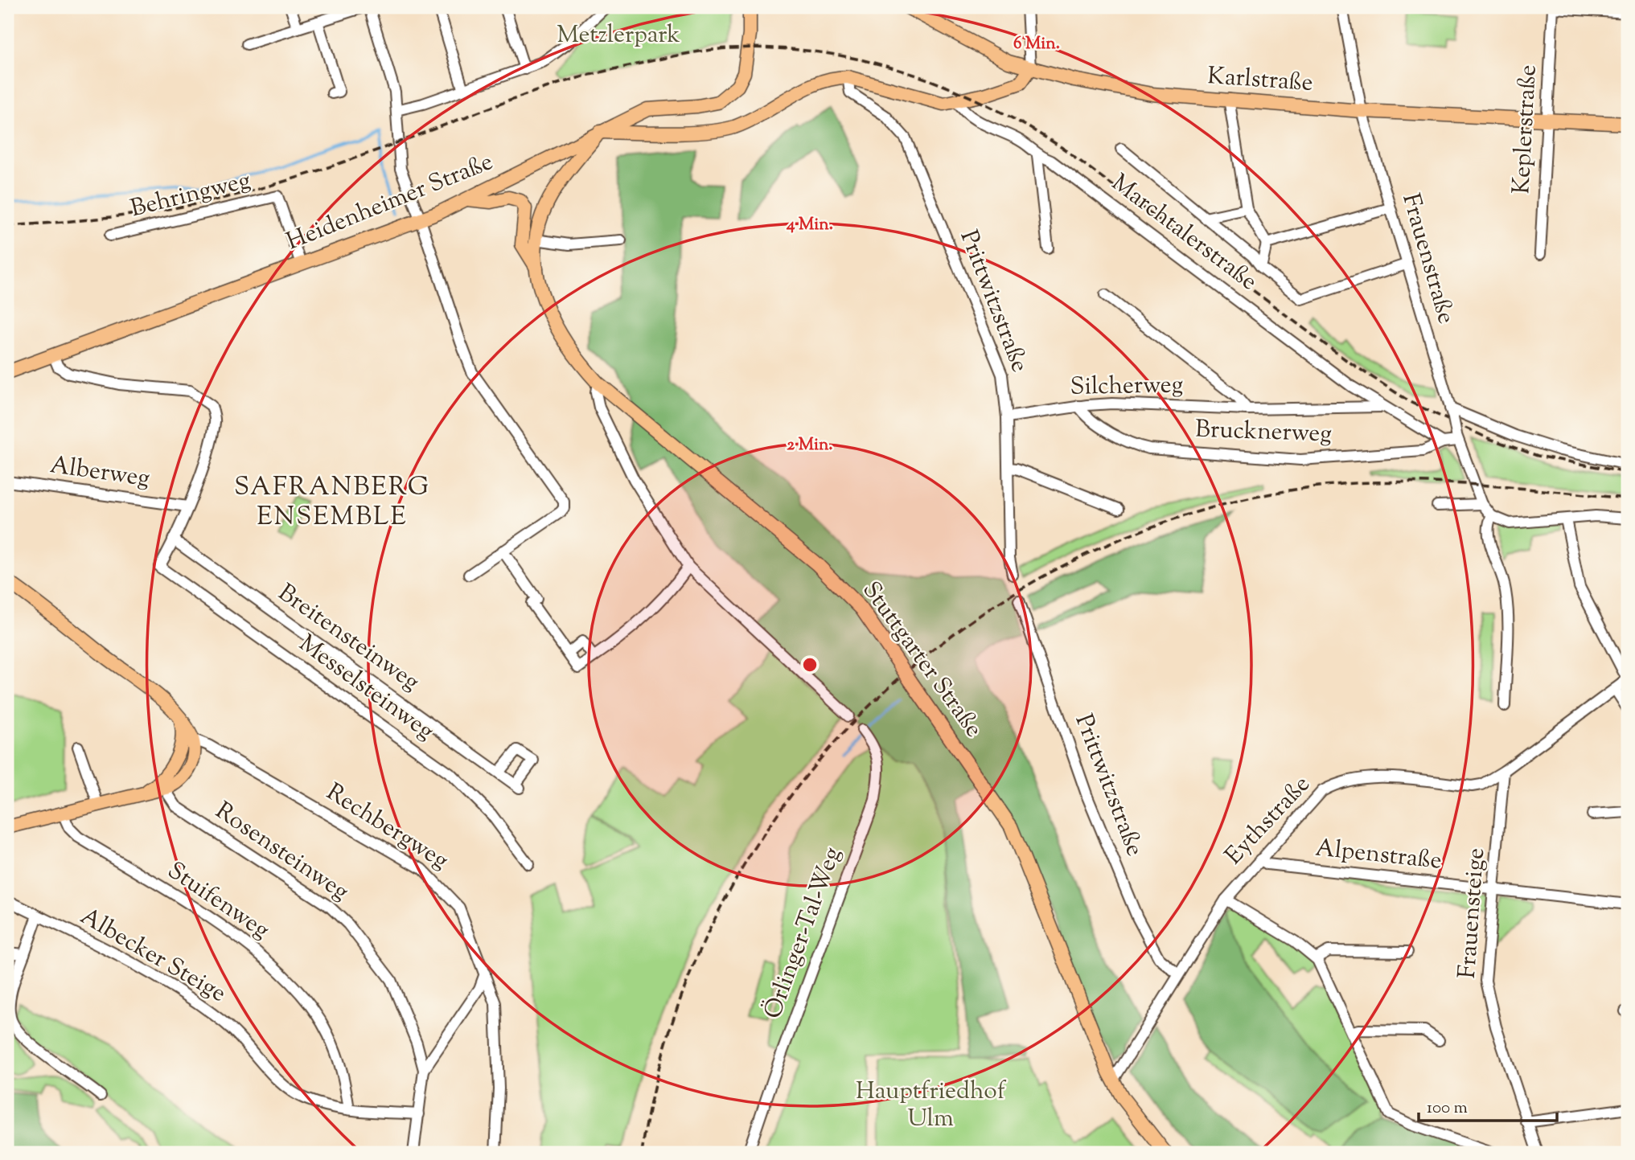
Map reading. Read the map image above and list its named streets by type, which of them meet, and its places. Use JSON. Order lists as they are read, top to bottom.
{
  "streets": {
    "main road": ["Karlstraße", "Heidenheimer Straße", "Stuttgarter Straße"],
    "street": [
      "Keplerstraße",
      "Behringweg",
      "Marchtalerstraße",
      "Frauenstraße",
      "Prittwitzstraße",
      "Silcherweg",
      "Brucknerweg",
      "Alberweg",
      "Breitensteinweg",
      "Messelsteinweg",
      "Eythstraße",
      "Rechbergweg",
      "Rosensteinweg",
      "Alpenstraße",
      "Stuifenweg",
      "Frauensteige",
      "Örlinger-Tal-Weg",
      "Albecker Steige"
    ]
  },
  "crossings": [
    ["Karlstraße", "Keplerstraße"],
    ["Karlstraße", "Frauenstraße"],
    ["Behringweg", "Heidenheimer Straße"],
    ["Heidenheimer Straße", "Stuttgarter Straße"],
    ["Marchtalerstraße", "Silcherweg"],
    ["Frauenstraße", "Brucknerweg"],
    ["Prittwitzstraße", "Silcherweg"],
    ["Prittwitzstraße", "Eythstraße"],
    ["Silcherweg", "Brucknerweg"],
    ["Breitensteinweg", "Messelsteinweg"],
    ["Stuttgarter Straße", "Eythstraße"],
    ["Eythstraße", "Alpenstraße"],
    ["Eythstraße", "Frauensteige"],
    ["Rosensteinweg", "Albecker Steige"],
    ["Alpenstraße", "Frauensteige"],
    ["Stuifenweg", "Albecker Steige"]
  ],
  "districts": ["SAFRANBERG ENSEMBLE"],
  "parks": ["Metzlerpark", "Hauptfriedhof Ulm"],
  "scale_bar": "100 m",
  "rings": ["6 Min.", "4 Min.", "2 Min."]
}
